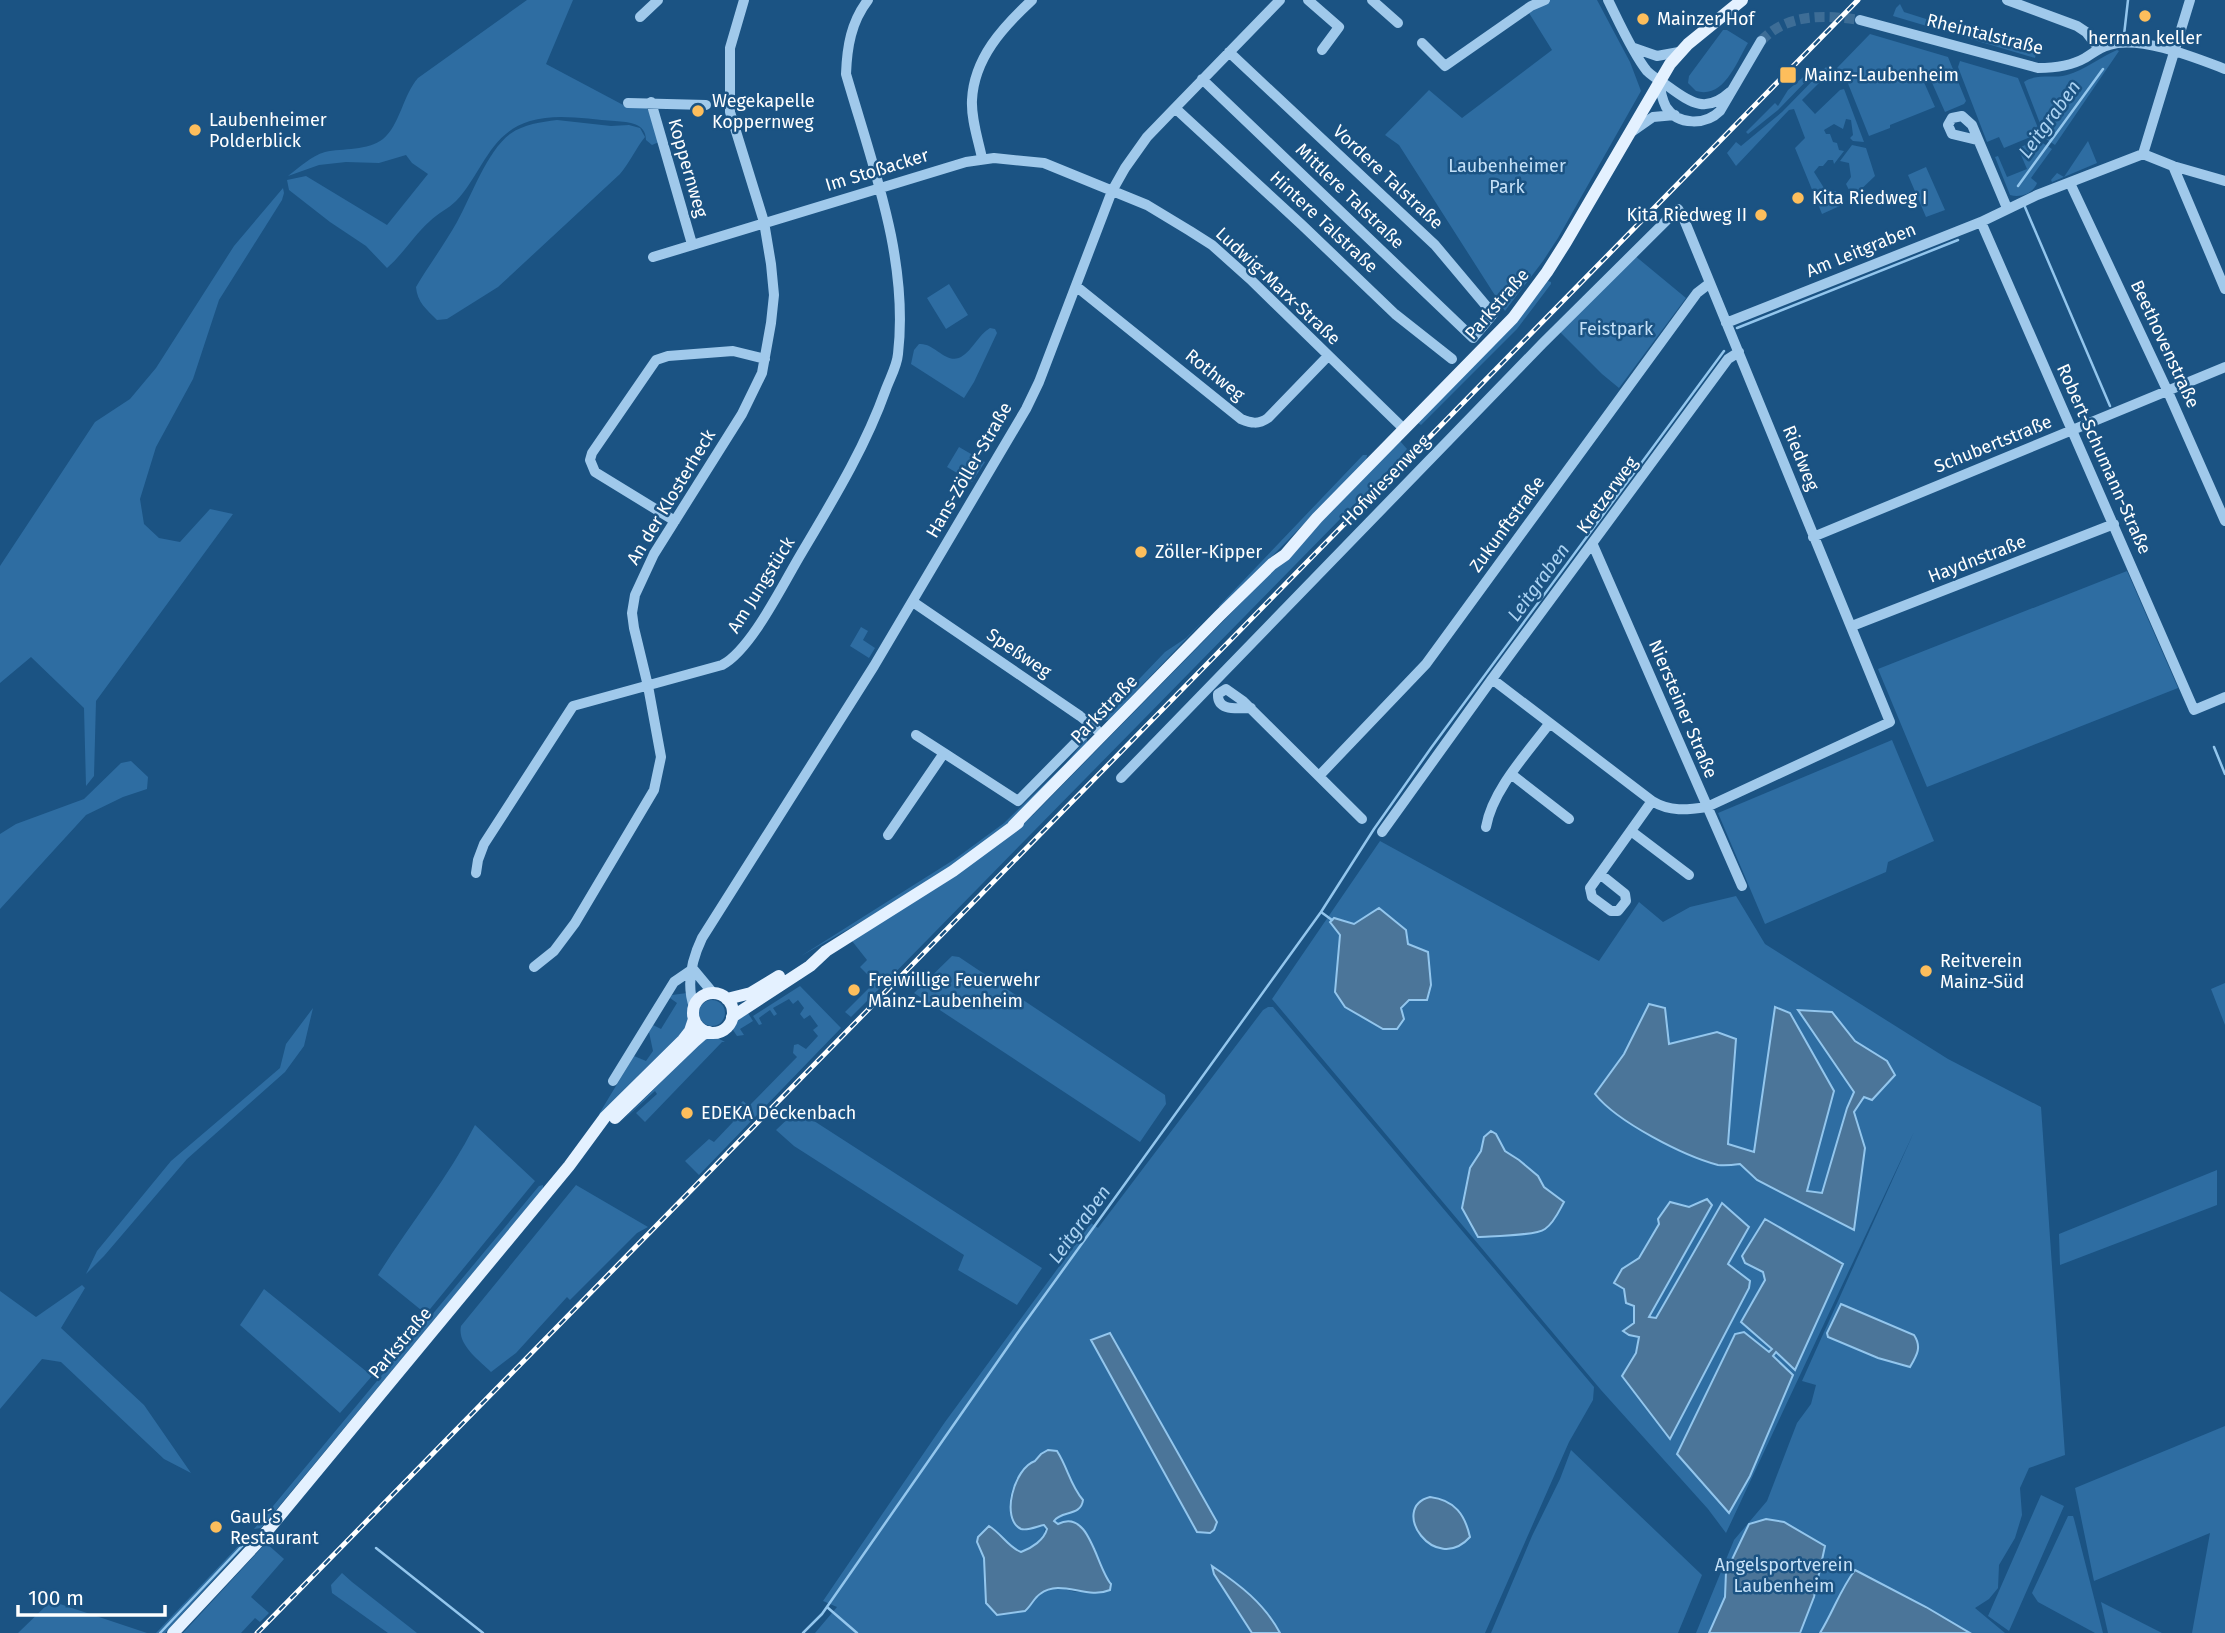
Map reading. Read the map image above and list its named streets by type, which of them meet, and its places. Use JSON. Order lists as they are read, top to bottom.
{
  "streets": {
    "main road": ["Parkstraße"],
    "street": [
      "Rheintalstraße",
      "Koppernweg",
      "Im Stoßacker",
      "Vordere Talstraße",
      "Mittlere Talstraße",
      "Hintere Talstraße",
      "Am Leitgraben",
      "Ludwig-Marx-Straße",
      "Beethovenstraße",
      "Rothweg",
      "Schubertstraße",
      "Riedweg",
      "Robert-Schumann-Straße",
      "Hans-Zöller-Straße",
      "Hofwiesenweg",
      "Kretzerweg",
      "An der Klosterheck",
      "Zukunftstraße",
      "Haydnstraße",
      "Am Jungstück",
      "Speßweg",
      "Niersteiner Straße"
    ]
  },
  "crossings": [
    ["Koppernweg", "Im Stoßacker"],
    ["Im Stoßacker", "Ludwig-Marx-Straße"],
    ["Im Stoßacker", "Hans-Zöller-Straße"],
    ["Im Stoßacker", "An der Klosterheck"],
    ["Im Stoßacker", "Am Jungstück"],
    ["Vordere Talstraße", "Mittlere Talstraße"],
    ["Vordere Talstraße", "Hans-Zöller-Straße"],
    ["Mittlere Talstraße", "Hans-Zöller-Straße"],
    ["Hintere Talstraße", "Hans-Zöller-Straße"],
    ["Am Leitgraben", "Beethovenstraße"],
    ["Am Leitgraben", "Riedweg"],
    ["Am Leitgraben", "Robert-Schumann-Straße"],
    ["Ludwig-Marx-Straße", "Parkstraße"],
    ["Ludwig-Marx-Straße", "Rothweg"],
    ["Ludwig-Marx-Straße", "Hans-Zöller-Straße"],
    ["Parkstraße", "Hans-Zöller-Straße"],
    ["Parkstraße", "Speßweg"],
    ["Beethovenstraße", "Schubertstraße"],
    ["Rothweg", "Hans-Zöller-Straße"],
    ["Schubertstraße", "Riedweg"],
    ["Schubertstraße", "Robert-Schumann-Straße"],
    ["Riedweg", "Hofwiesenweg"],
    ["Riedweg", "Kretzerweg"],
    ["Riedweg", "Zukunftstraße"],
    ["Riedweg", "Haydnstraße"],
    ["Riedweg", "Niersteiner Straße"],
    ["Robert-Schumann-Straße", "Haydnstraße"],
    ["Hans-Zöller-Straße", "Speßweg"],
    ["Kretzerweg", "Niersteiner Straße"],
    ["An der Klosterheck", "Am Jungstück"]
  ],
  "water": ["Leitgraben"],
  "parks": ["Laubenheimer Park", "Feistpark", "Angelsportverein Laubenheim"],
  "places": {
    "other": [
      "herman keller",
      "Mainzer Hof",
      "Wegekapelle Koppernweg",
      "Laubenheimer Polderblick",
      "Kita Riedweg I",
      "Kita Riedweg II",
      "Zöller-Kipper",
      "Reitverein Mainz-Süd",
      "Freiwillige Feuerwehr Mainz-Laubenheim",
      "EDEKA Deckenbach",
      "Gaul´s Restaurant"
    ],
    "transit": ["Mainz-Laubenheim"]
  },
  "scale_bar": "100 m"
}
